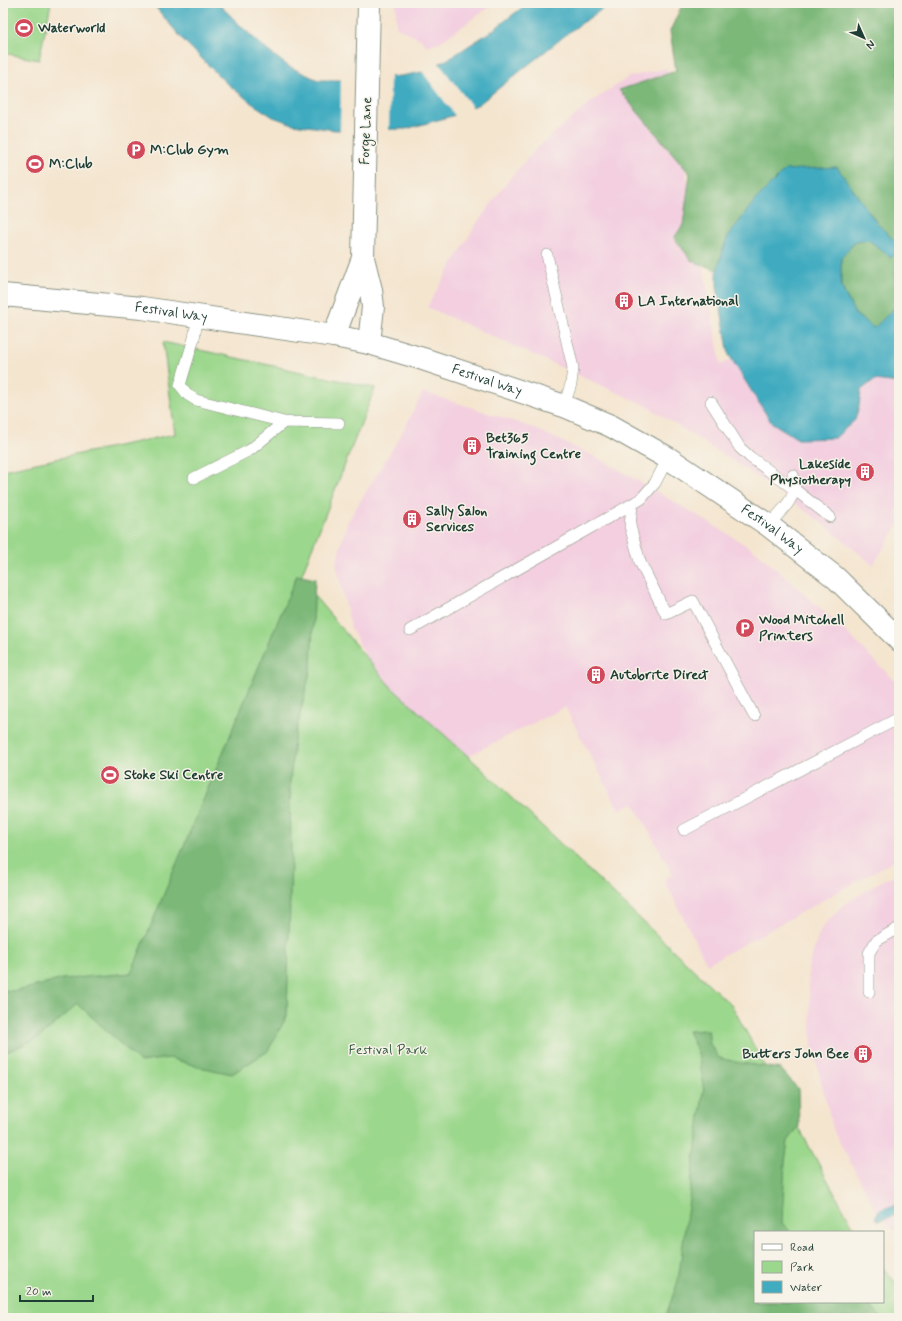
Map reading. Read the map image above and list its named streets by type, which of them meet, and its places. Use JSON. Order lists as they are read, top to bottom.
{
  "streets": {
    "main road": ["Forge Lane", "Festival Way"]
  },
  "crossings": [
    ["Forge Lane", "Festival Way"]
  ],
  "parks": ["Festival Park"],
  "places": {
    "sports": ["Waterworld", "M:Club", "Stoke Ski Centre"],
    "parking": ["M:Club Gym", "Wood Mitchell Printers"],
    "building": [
      "LA International",
      "Bet365 Training Centre",
      "Lakeside Physiotherapy",
      "Sally Salon Services",
      "Autobrite Direct",
      "Butters John Bee"
    ]
  },
  "legend": ["Road", "Park", "Water"],
  "scale_bar": "20 m",
  "north": "bottom right"
}
